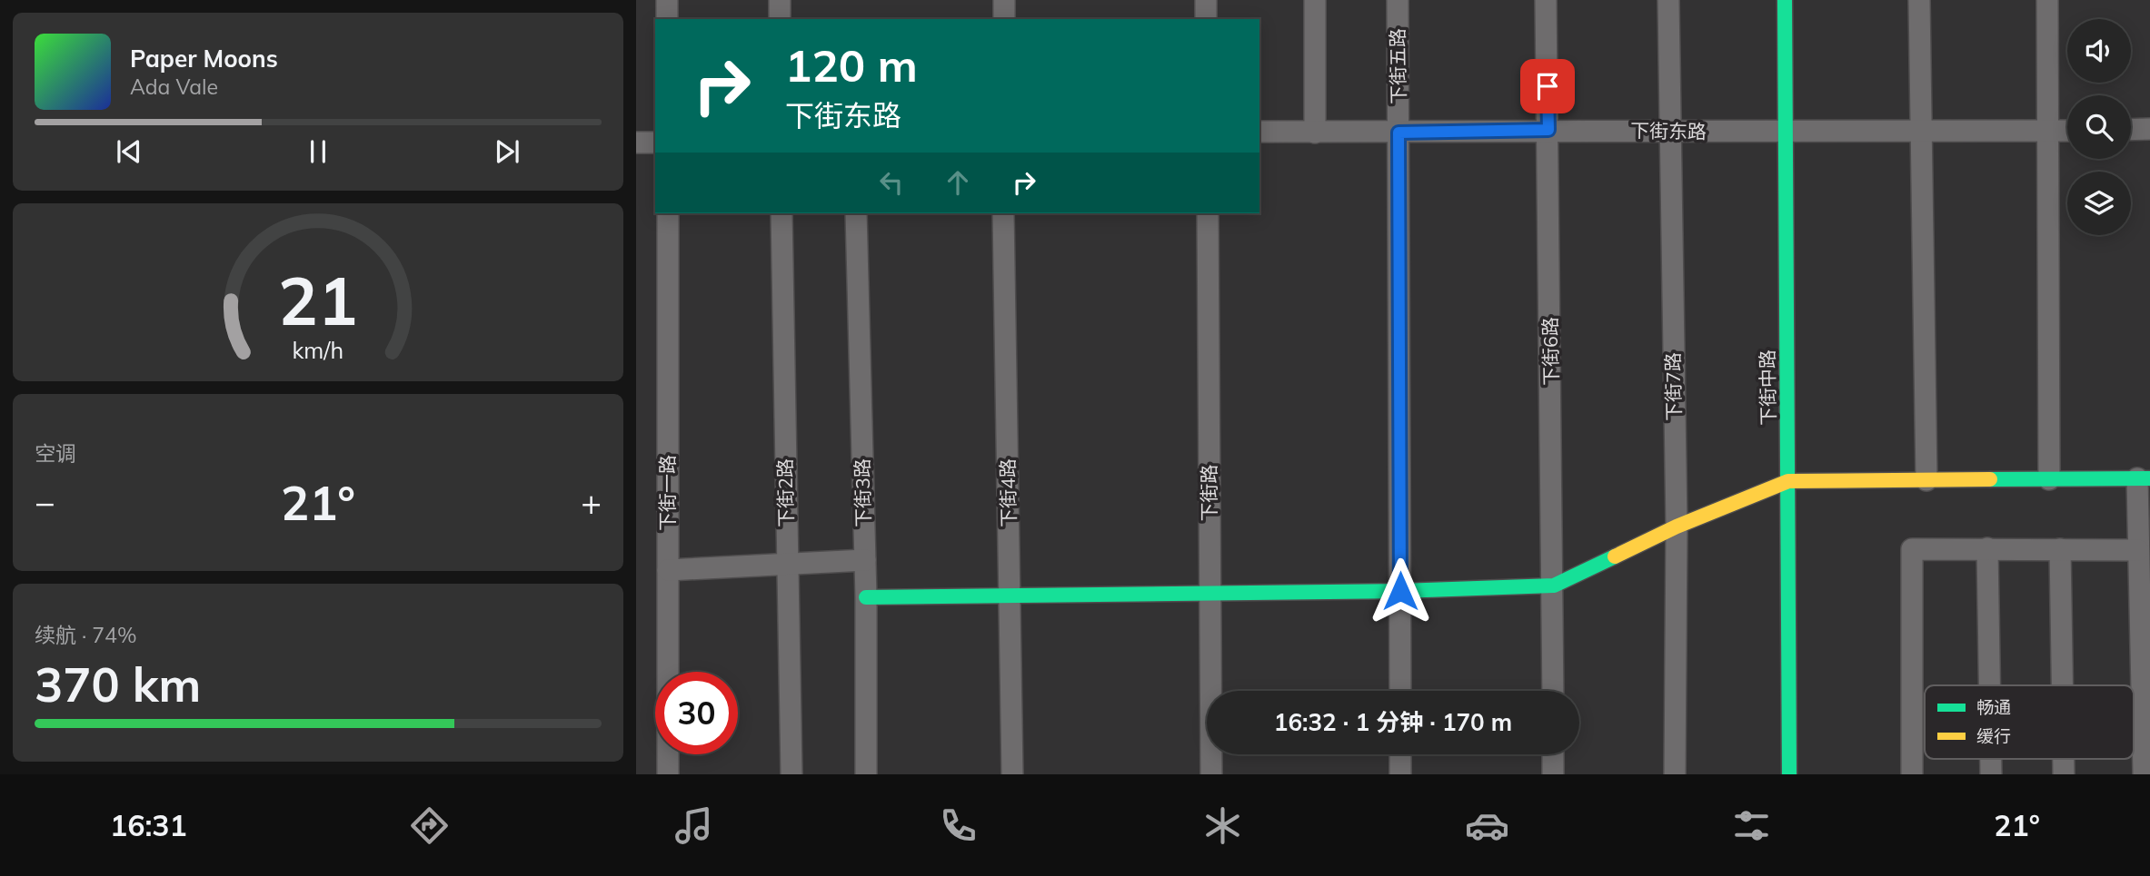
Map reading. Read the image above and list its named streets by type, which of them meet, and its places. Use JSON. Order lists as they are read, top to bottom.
{
  "streets": {
    "street": [
      "下街五路",
      "下街东路",
      "下街6路",
      "下街7路",
      "下街中路",
      "下街一路",
      "下街2路",
      "下街3路",
      "下街4路",
      "下街路"
    ]
  },
  "crossings": [
    ["下街五路", "下街东路"],
    ["下街东路", "下街6路"],
    ["下街东路", "下街7路"],
    ["下街东路", "下街中路"]
  ],
  "legend": ["畅通", "缓行"],
  "page": {
    "turn": ["120 m", "下街东路"],
    "song": ["Paper Moons", "Ada Vale"],
    "tile": [
      "空调",
      ["续航 · 74%", "370 km"]
    ],
    "heat": ["−", "21°", "+"],
    "limit": "30",
    "trip": "16:32 · 1 分钟 · 170 m",
    "tabs": ["16:31", "21°"],
    "gauge": ["21", "km/h"]
  }
}
